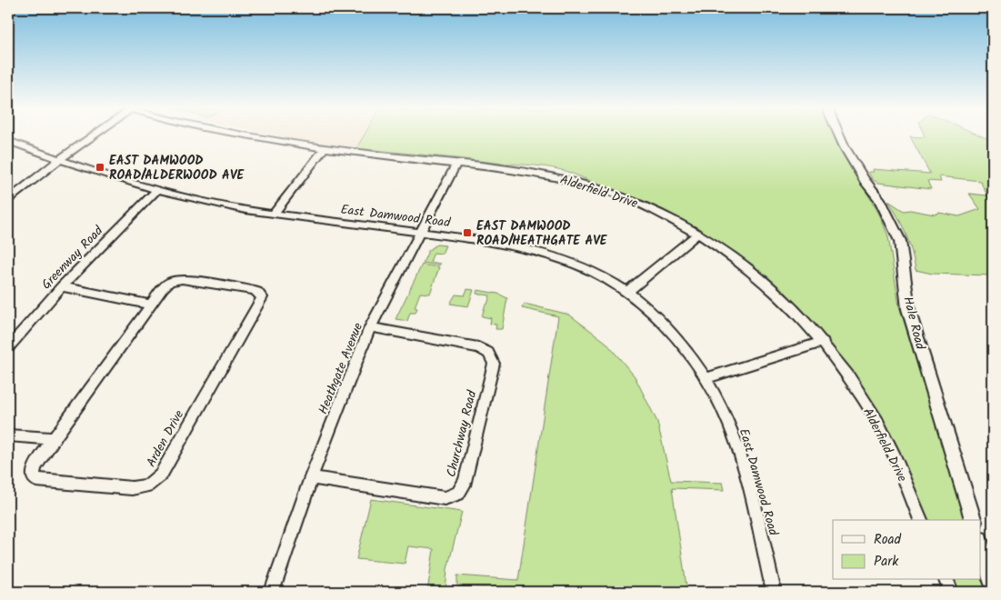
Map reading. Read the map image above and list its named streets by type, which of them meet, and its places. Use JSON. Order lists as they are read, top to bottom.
{
  "streets": {
    "street": [
      "Alderfield Drive",
      "East Damwood Road",
      "Greenway Road",
      "Hale Road",
      "Heathgate Avenue",
      "Churchway Road",
      "Arden Drive"
    ]
  },
  "crossings": [
    ["Alderfield Drive", "Heathgate Avenue"],
    ["East Damwood Road", "Greenway Road"],
    ["East Damwood Road", "Heathgate Avenue"],
    ["Heathgate Avenue", "Churchway Road"]
  ],
  "places": {
    "transit": ["EAST DAMWOOD ROAD/ALDERWOOD AVE", "EAST DAMWOOD ROAD/HEATHGATE AVE"]
  },
  "legend": ["Road", "Park"]
}
